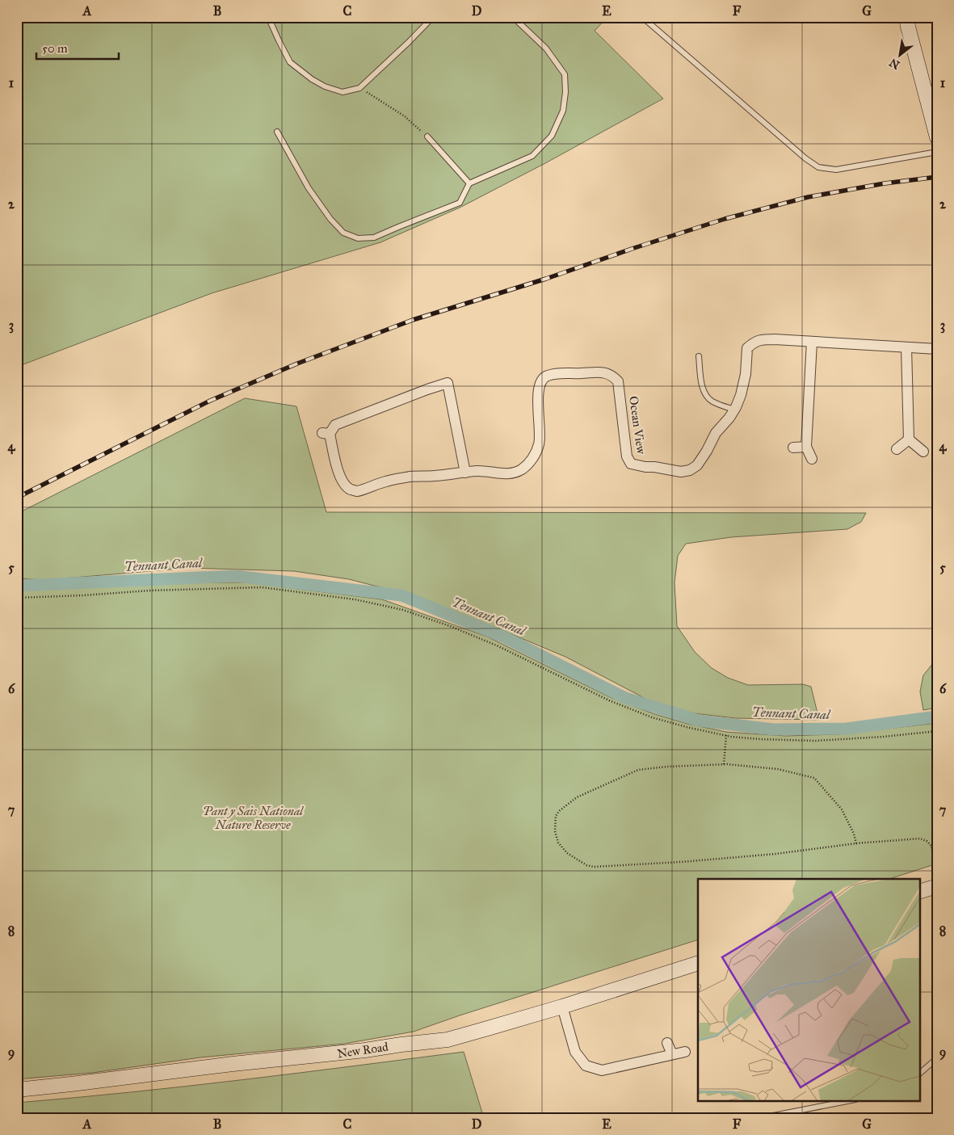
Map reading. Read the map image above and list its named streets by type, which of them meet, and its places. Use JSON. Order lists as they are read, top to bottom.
{
  "streets": {
    "main road": ["New Road"],
    "street": ["Ocean View"]
  },
  "water": ["Tennant Canal"],
  "parks": ["Pant y Sais National Nature Reserve"],
  "scale_bar": "50 m",
  "north": "bottom left",
  "grid": {
    "columns": [
      "A",
      "B",
      "C",
      "D",
      "E",
      "F",
      "G"
    ],
    "rows": [
      "1",
      "2",
      "3",
      "4",
      "5",
      "6",
      "7",
      "8",
      "9"
    ]
  }
}
